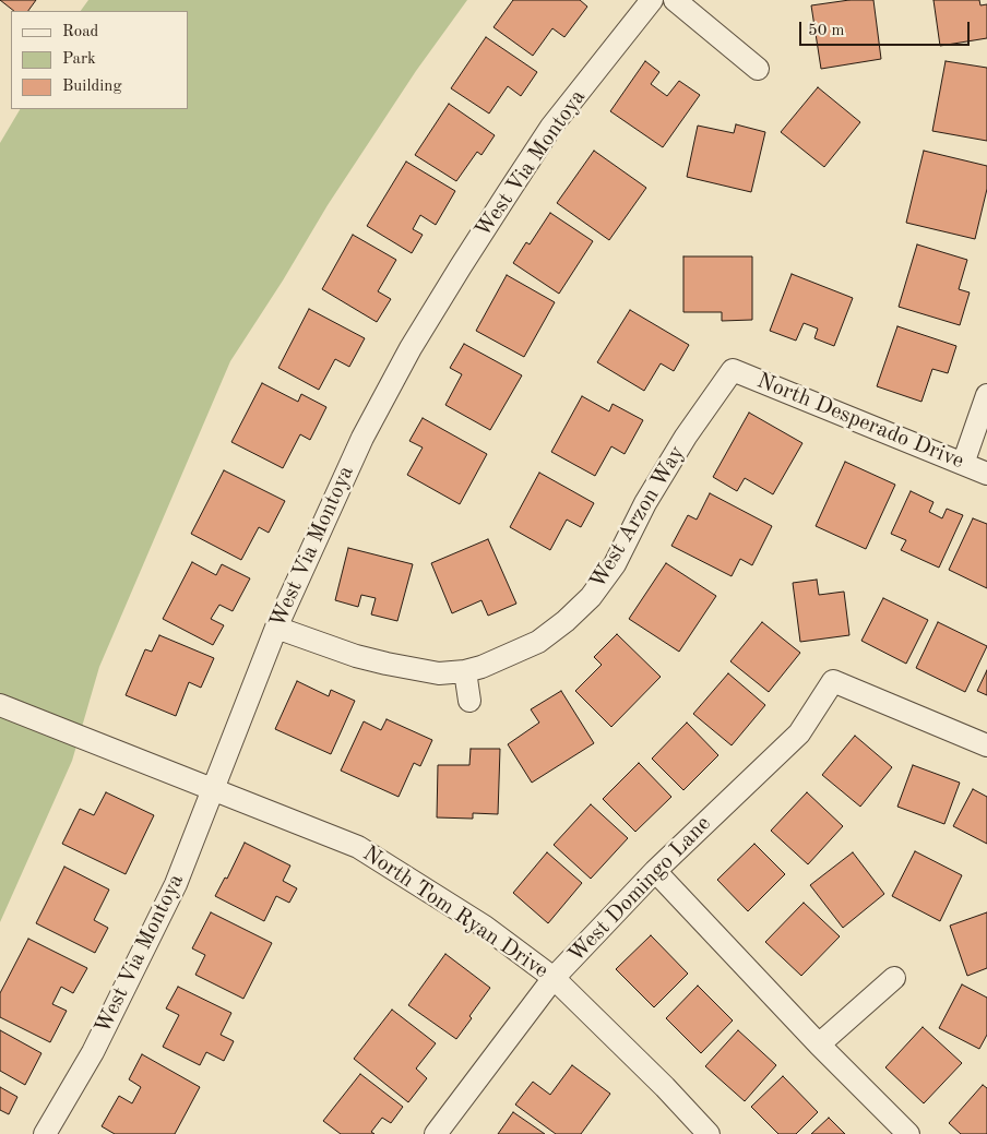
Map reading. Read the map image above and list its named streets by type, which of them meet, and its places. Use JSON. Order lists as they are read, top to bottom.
{
  "streets": {
    "street": [
      "West Via Montoya",
      "North Desperado Drive",
      "West Arzon Way",
      "West Domingo Lane",
      "North Tom Ryan Drive"
    ]
  },
  "crossings": [
    ["West Via Montoya", "West Arzon Way"],
    ["West Via Montoya", "North Tom Ryan Drive"],
    ["North Desperado Drive", "West Arzon Way"],
    ["West Domingo Lane", "North Tom Ryan Drive"]
  ],
  "legend": ["Road", "Park", "Building"],
  "scale_bar": "50 m"
}
